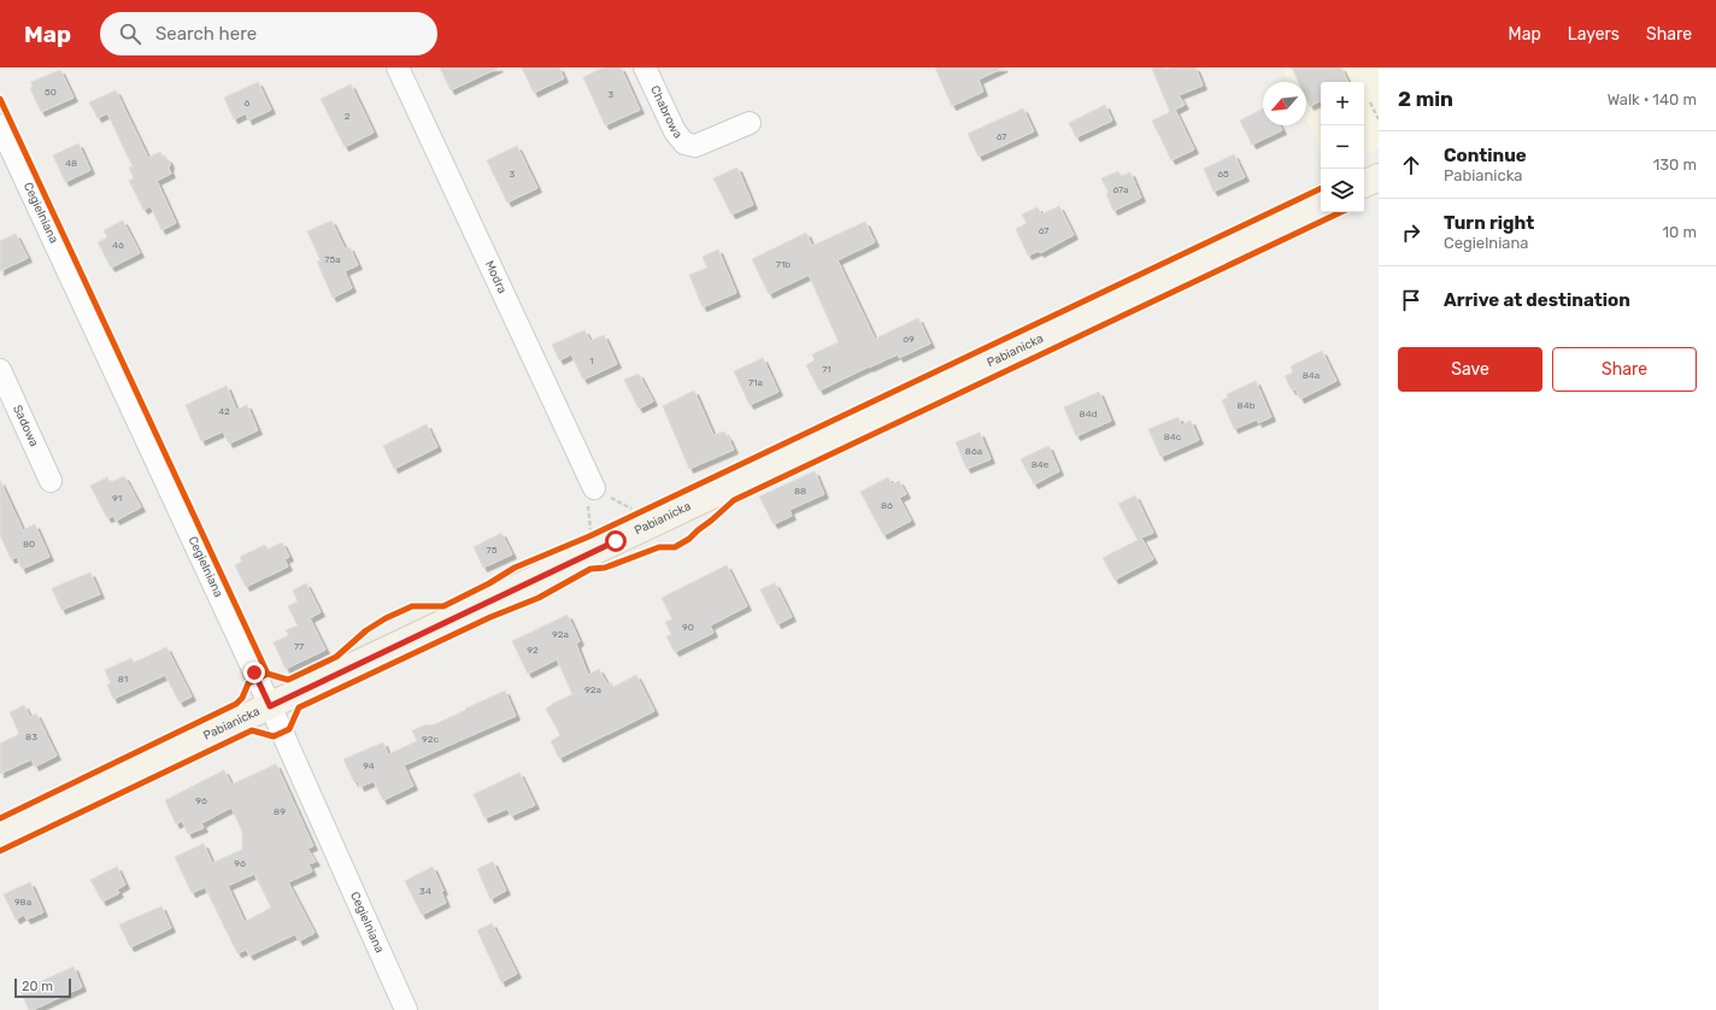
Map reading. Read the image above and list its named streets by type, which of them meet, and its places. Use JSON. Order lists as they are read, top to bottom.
{
  "streets": {
    "main road": ["Pabianicka"],
    "street": [
      "Chabrowa",
      "Cegielniana",
      "Modra",
      "Sadowa"
    ]
  },
  "crossings": [
    ["Cegielniana", "Pabianicka"]
  ],
  "house_numbers": [
    "50",
    "3",
    "6",
    "2",
    "67",
    "48",
    "3",
    "65",
    "67a",
    "67",
    "46",
    "75a",
    "71b",
    "69",
    "1",
    "71",
    "84a",
    "71a",
    "84b",
    "42",
    "84d",
    "84c",
    "86a",
    "84e",
    "88",
    "91",
    "86",
    "80",
    "75",
    "90",
    "92a",
    "77",
    "92",
    "81",
    "92a",
    "83",
    "92c",
    "94",
    "96",
    "89",
    "96",
    "34",
    "98a"
  ],
  "scale_bar": "20 m",
  "north": "bottom left",
  "page": {
    "header": "Map",
    "search": "Search here",
    "nav": ["Map", "Layers", "Share"],
    "heading": ["2 min", "Walk · 140 m"],
    "map_buttons": ["+", "−"],
    "list": [
      ["Continue", "Pabianicka", "130 m"],
      ["Turn right", "Cegielniana", "10 m"],
      "Arrive at destination"
    ],
    "buttons": ["Save", "Share"],
    "scale": "20 m"
  }
}
